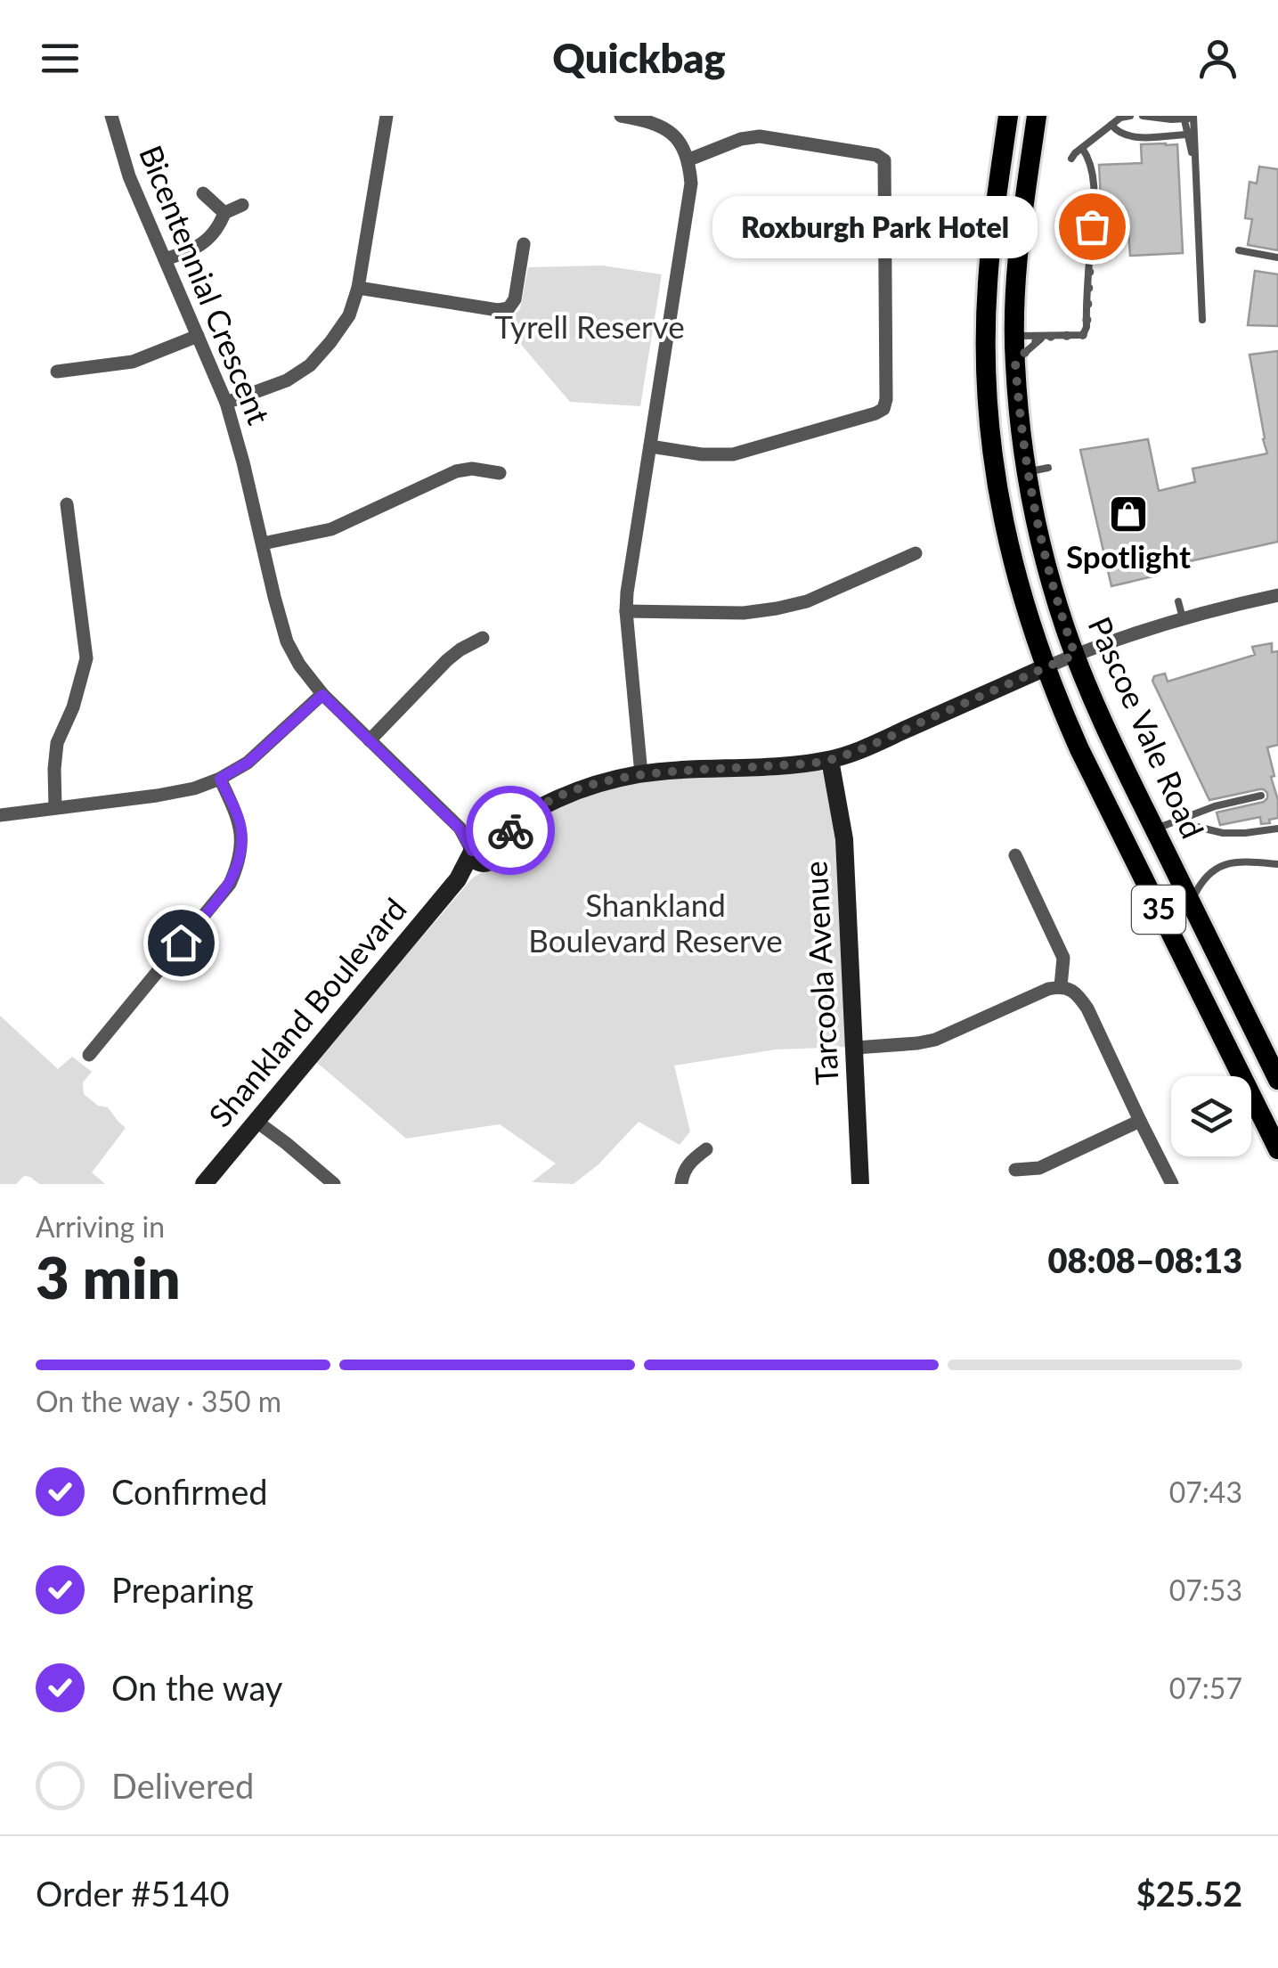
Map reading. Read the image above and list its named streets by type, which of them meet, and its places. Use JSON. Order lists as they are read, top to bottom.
{
  "streets": {
    "main road": ["Pascoe Vale Road", "35"],
    "street": ["Bicentennial Crescent", "Tarcoola Avenue", "Shankland Boulevard"]
  },
  "crossings": [
    ["Bicentennial Crescent", "Shankland Boulevard"],
    ["Pascoe Vale Road", "Shankland Boulevard"],
    ["Tarcoola Avenue", "Shankland Boulevard"]
  ],
  "parks": ["Tyrell Reserve", "Shankland Boulevard Reserve"],
  "places": {
    "other": ["Roxburgh Park Hotel"],
    "shop": ["Spotlight"]
  },
  "page": {
    "header": "Quickbag",
    "bubble": "Roxburgh Park Hotel",
    "heading": ["3 min", "Arriving in", "08:08–08:13"],
    "panel": ["Order #5140", "$25.52"],
    "bar": "On the way · 350 m",
    "list": [
      ["Confirmed", "07:43"],
      ["Preparing", "07:53"],
      ["On the way", "07:57"],
      "Delivered"
    ]
  }
}
